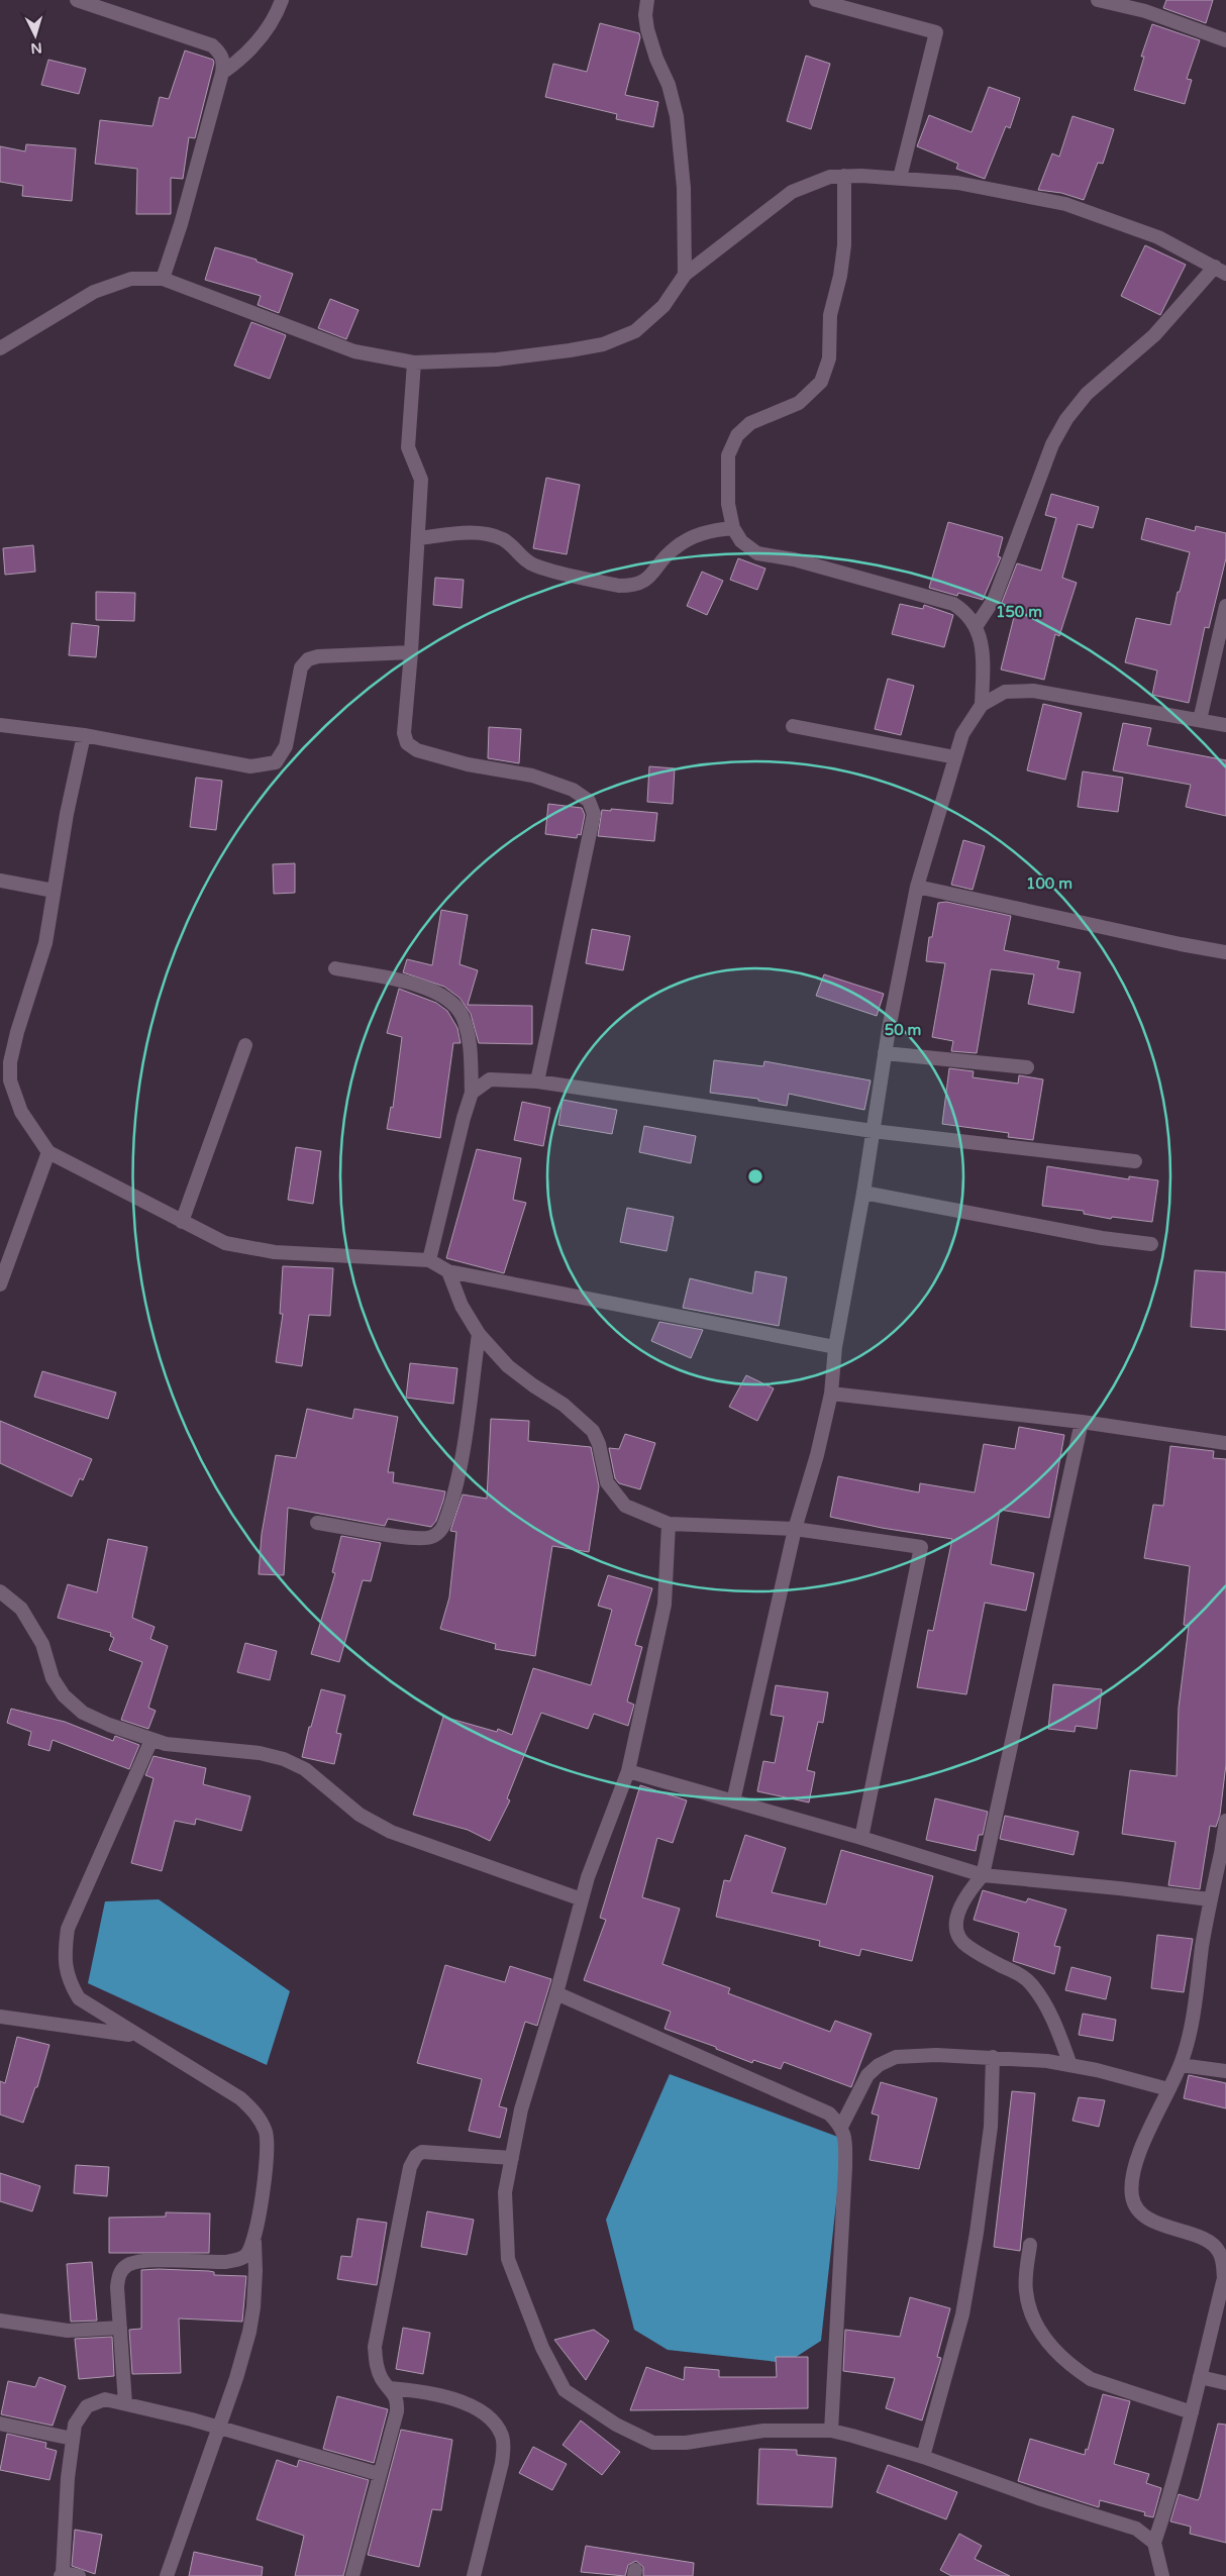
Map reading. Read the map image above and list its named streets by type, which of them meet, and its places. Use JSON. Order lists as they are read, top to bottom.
{
  "north": "bottom",
  "rings": ["150 m", "100 m", "50 m"]
}
